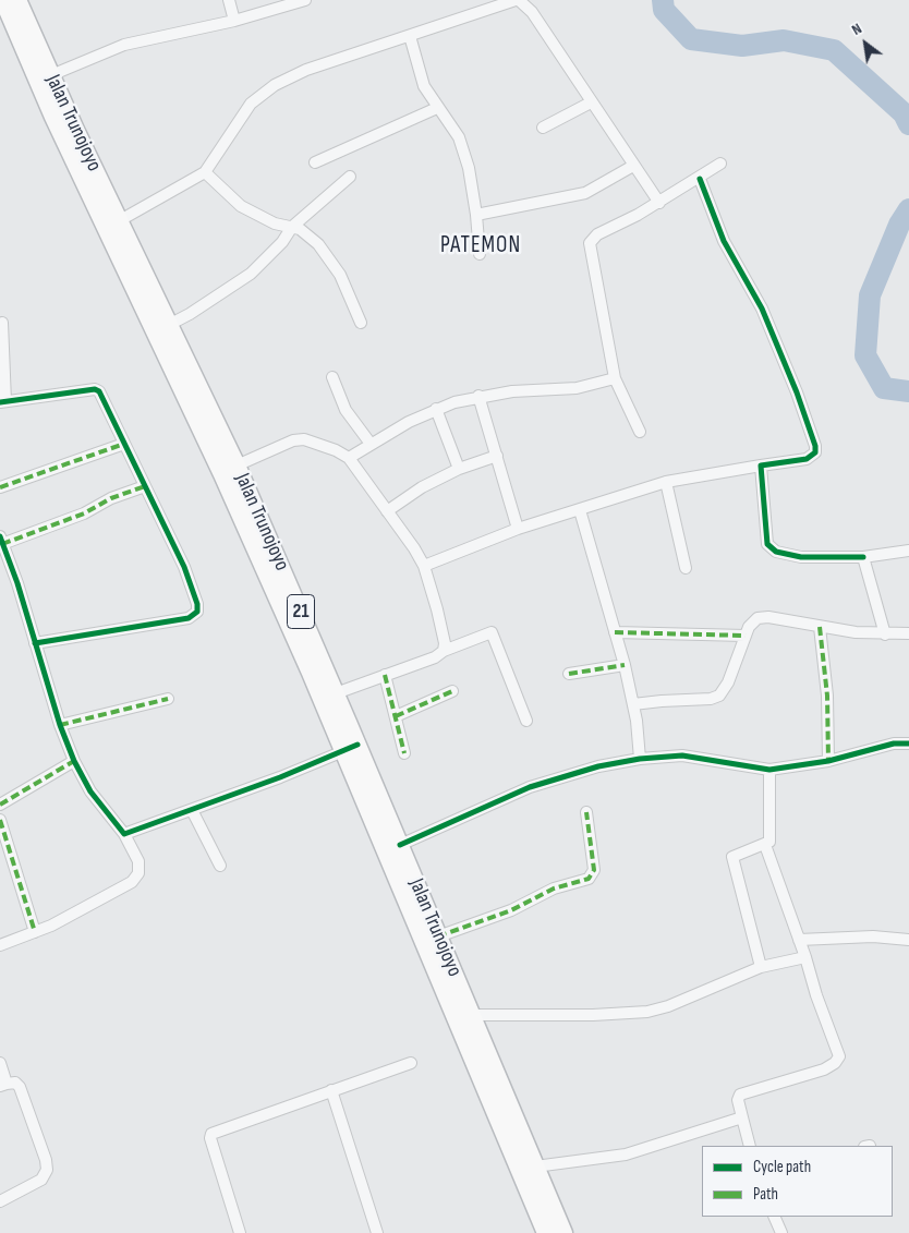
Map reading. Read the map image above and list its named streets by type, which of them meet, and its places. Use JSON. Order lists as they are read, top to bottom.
{
  "streets": {
    "highway": ["Jalan Trunojoyo", "21"]
  },
  "districts": ["PATEMON"],
  "legend": ["Cycle path", "Path"],
  "north": "top left"
}
